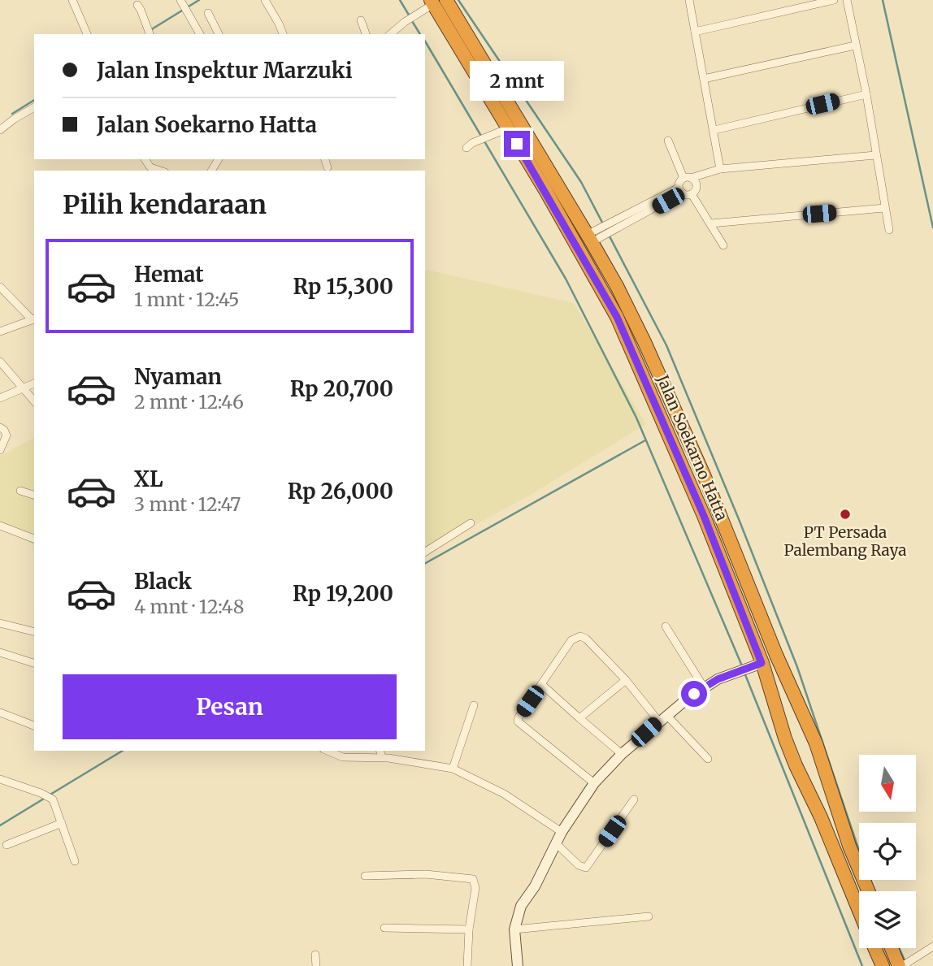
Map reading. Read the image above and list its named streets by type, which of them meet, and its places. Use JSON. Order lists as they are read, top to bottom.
{
  "streets": {
    "highway": ["Jalan Soekarno Hatta"]
  },
  "places": ["PT Persada Palembang Raya"],
  "north": "bottom",
  "page": {
    "banner": ["Jalan Inspektur Marzuki", "Jalan Soekarno Hatta"],
    "bubble": "2 mnt",
    "heading": "Pilih kendaraan",
    "list": [
      {
        "name": "Hemat",
        "note": "1 mnt · 12:45",
        "value": "Rp 15,300"
      },
      {
        "name": "Nyaman",
        "note": "2 mnt · 12:46",
        "value": "Rp 20,700"
      },
      {
        "name": "XL",
        "note": "3 mnt · 12:47",
        "value": "Rp 26,000"
      },
      {
        "name": "Black",
        "note": "4 mnt · 12:48",
        "value": "Rp 19,200"
      }
    ],
    "buttons": "Pesan"
  }
}
